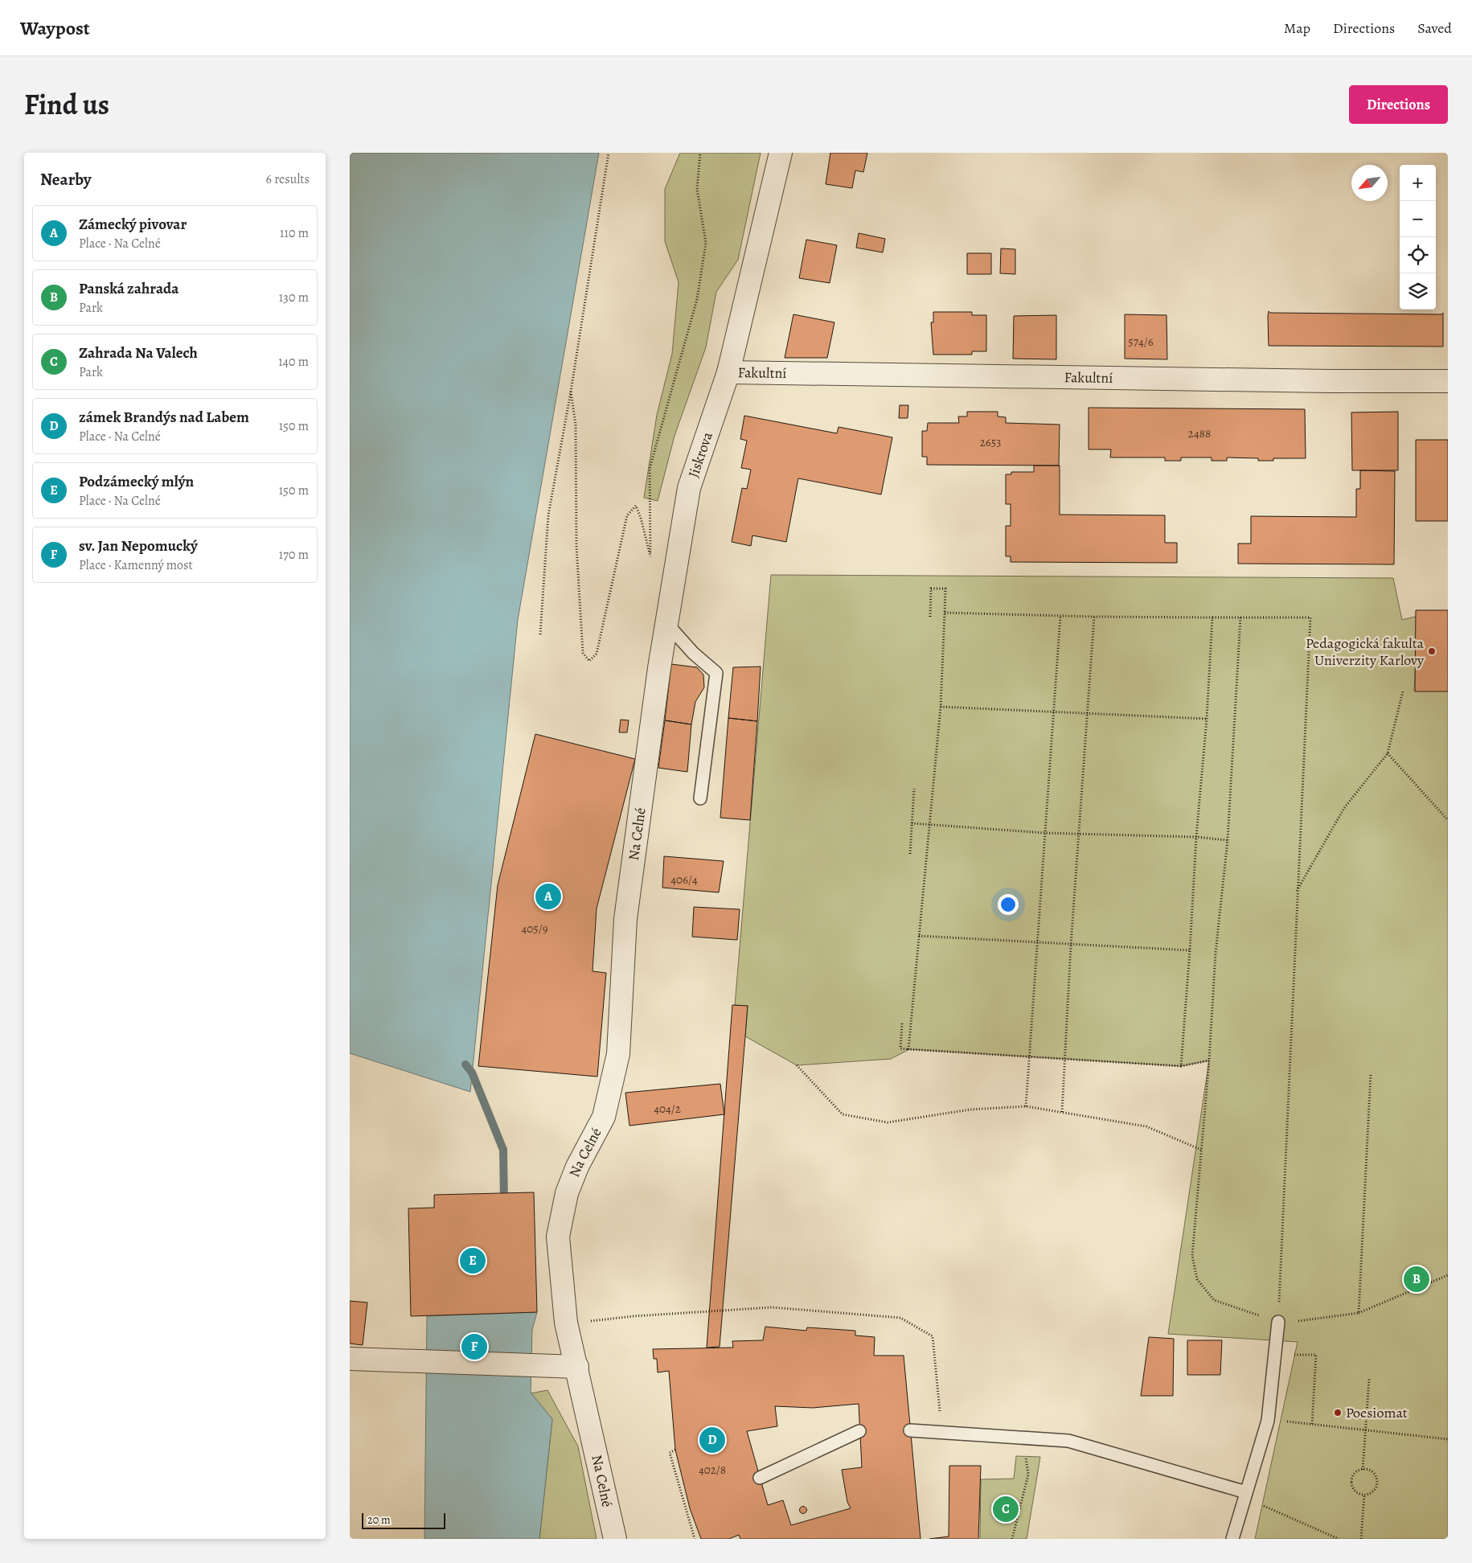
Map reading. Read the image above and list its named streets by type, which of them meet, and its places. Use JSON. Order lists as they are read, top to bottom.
{
  "streets": {
    "street": ["Fakultní", "Jiskrova", "Na Celné"]
  },
  "crossings": [
    ["Fakultní", "Jiskrova"],
    ["Jiskrova", "Na Celné"]
  ],
  "places": ["Pedagogická fakulta Univerzity Karlovy", "Poesiomat"],
  "house_numbers": [
    "574/6",
    "2488",
    "2653",
    "406/4",
    "405/9",
    "404/2",
    "402/8"
  ],
  "scale_bar": "20 m",
  "north": "bottom left",
  "page": {
    "header": "Waypost",
    "nav": ["Map", "Directions", "Saved"],
    "title": "Find us",
    "buttons": "Directions",
    "heading": ["Nearby", "6 results"],
    "map_buttons": ["+", "−"],
    "list": [
      {
        "mark": "A",
        "name": "Zámecký pivovar",
        "note": "Place · Na Celné",
        "value": "110 m"
      },
      {
        "mark": "B",
        "name": "Panská zahrada",
        "note": "Park",
        "value": "130 m"
      },
      {
        "mark": "C",
        "name": "Zahrada Na Valech",
        "note": "Park",
        "value": "140 m"
      },
      {
        "mark": "D",
        "name": "zámek Brandýs nad Labem",
        "note": "Place · Na Celné",
        "value": "150 m"
      },
      {
        "mark": "E",
        "name": "Podzámecký mlýn",
        "note": "Place · Na Celné",
        "value": "150 m"
      },
      {
        "mark": "F",
        "name": "sv. Jan Nepomucký",
        "note": "Place · Kamenný most",
        "value": "170 m"
      }
    ],
    "pins": [
      "A",
      "E",
      "B",
      "F",
      "D",
      "C"
    ],
    "scale": "20 m"
  }
}
